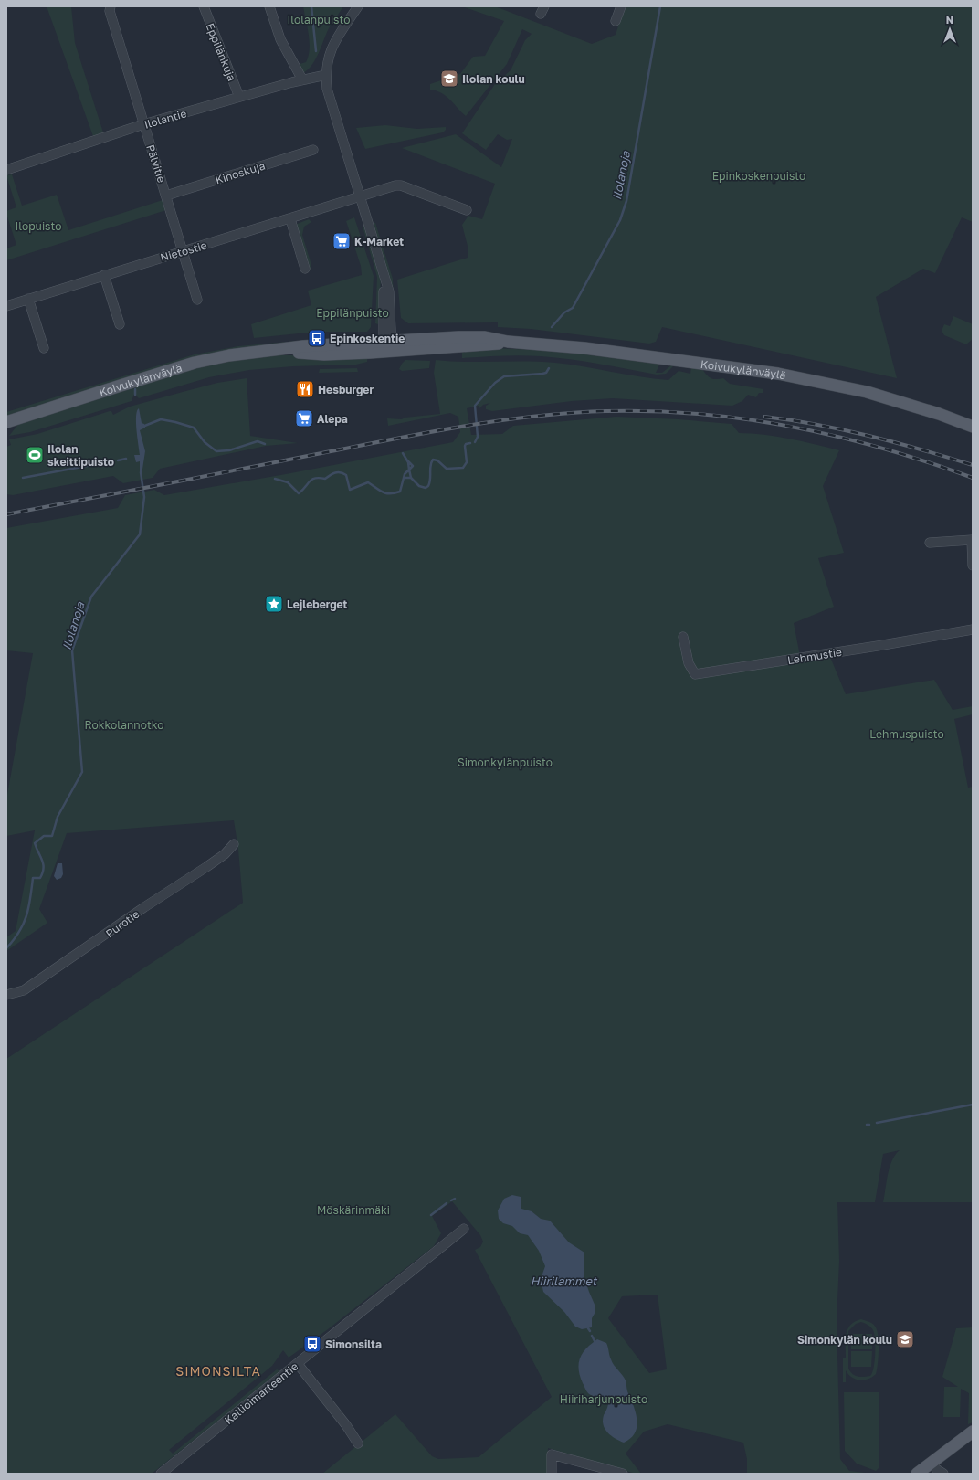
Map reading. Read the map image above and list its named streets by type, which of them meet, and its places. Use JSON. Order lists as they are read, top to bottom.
{
  "streets": {
    "main road": ["Koivukylänväylä"],
    "street": [
      "Eppilänkuja",
      "Ilolantie",
      "Pälvitie",
      "Kinoskuja",
      "Nietostie",
      "Lehmustie",
      "Purotie",
      "Kallioimarteentie"
    ]
  },
  "crossings": [
    ["Eppilänkuja", "Ilolantie"],
    ["Ilolantie", "Pälvitie"],
    ["Pälvitie", "Kinoskuja"],
    ["Pälvitie", "Nietostie"]
  ],
  "districts": ["SIMONSILTA"],
  "water": ["Ilolanoja", "Hiirilammet"],
  "parks": [
    "Ilolanpuisto",
    "Epinkoskenpuisto",
    "Ilopuisto",
    "Eppilänpuisto",
    "Rokkolannotko",
    "Lehmuspuisto",
    "Simonkylänpuisto",
    "Möskärinmäki",
    "Hiiriharjunpuisto"
  ],
  "places": {
    "school or university": ["Ilolan koulu", "Simonkylän koulu"],
    "supermarket": ["K-Market", "Alepa"],
    "bus stop": ["Epinkoskentie", "Simonsilta"],
    "restaurant": ["Hesburger"],
    "sports": ["Ilolan skeittipuisto"],
    "place": ["Lejleberget"]
  },
  "north": "top"
}
